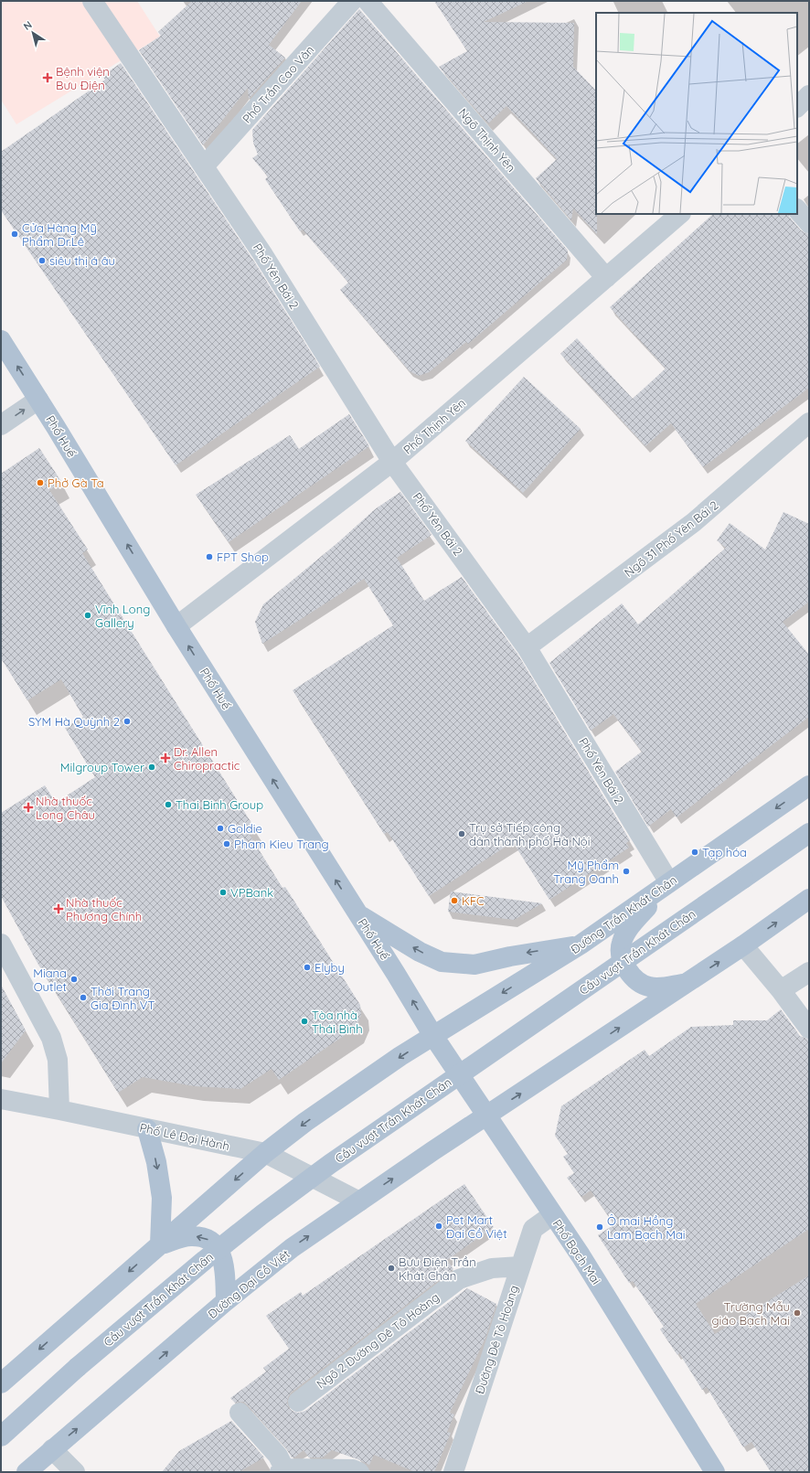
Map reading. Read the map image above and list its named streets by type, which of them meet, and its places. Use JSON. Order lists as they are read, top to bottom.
{
  "streets": {
    "main road": [
      "Phố Huế",
      "Đường Trần Khát Chân",
      "Cầu vượt Trần Khát Chân",
      "Phố Bạch Mai",
      "Đường Đại Cồ Việt"
    ],
    "street": [
      "Phố Trần Cao Vân",
      "Ngõ Thịnh Yên",
      "Phố Yên Bái 2",
      "Phố Thịnh Yên",
      "Ngõ 31 Phố Yên Bái 2",
      "Phố Lê Đại Hành",
      "Đường Đê Tô Hoàng",
      "Ngõ 2 Đường Đê Tô Hoàng"
    ]
  },
  "crossings": [
    ["Phố Trần Cao Vân", "Phố Yên Bái 2"],
    ["Ngõ Thịnh Yên", "Phố Thịnh Yên"],
    ["Phố Yên Bái 2", "Phố Thịnh Yên"],
    ["Phố Yên Bái 2", "Ngõ 31 Phố Yên Bái 2"],
    ["Phố Yên Bái 2", "Đường Trần Khát Chân"],
    ["Phố Thịnh Yên", "Phố Huế"],
    ["Phố Huế", "Đường Trần Khát Chân"],
    ["Phố Huế", "Phố Bạch Mai"],
    ["Đường Trần Khát Chân", "Phố Bạch Mai"],
    ["Phố Lê Đại Hành", "Đường Đại Cồ Việt"],
    ["Phố Bạch Mai", "Đường Đại Cồ Việt"],
    ["Phố Bạch Mai", "Đường Đê Tô Hoàng"],
    ["Đường Đê Tô Hoàng", "Ngõ 2 Đường Đê Tô Hoàng"]
  ],
  "one_way": ["Phố Huế"],
  "places": {
    "health": [
      "Bệnh viện Bưu Điện",
      "Dr. Allen Chiropractic",
      "Nhà thuốc Long Châu",
      "Nhà thuốc Phương Chính"
    ],
    "other": [
      "Cửa Hàng Mỹ Phẩm Dr.Lê",
      "siêu thị á âu",
      "Phở Gà Ta",
      "FPT Shop",
      "Vĩnh Long Gallery",
      "SYM Hà Quỳnh 2",
      "Milgroup Tower",
      "Thai Binh Group",
      "Goldie",
      "Trụ sở Tiếp công dân thành phố Hà Nội",
      "Pham Kieu Trang",
      "Tạp hóa",
      "Mỹ Phẩm Trang Oanh",
      "VPBank",
      "KFC",
      "Elyby",
      "Miana Outlet",
      "Thời Trang Gia Đình VT",
      "Tòa nhà Thái Bình",
      "Pet Mart Đại Cồ Việt",
      "Ô mai Hồng Lam Bạch Mai",
      "Bưu Điện Trần Khát Chân",
      "Trường Mẫu giáo Bạch Mai"
    ]
  },
  "north": "top left"
}
